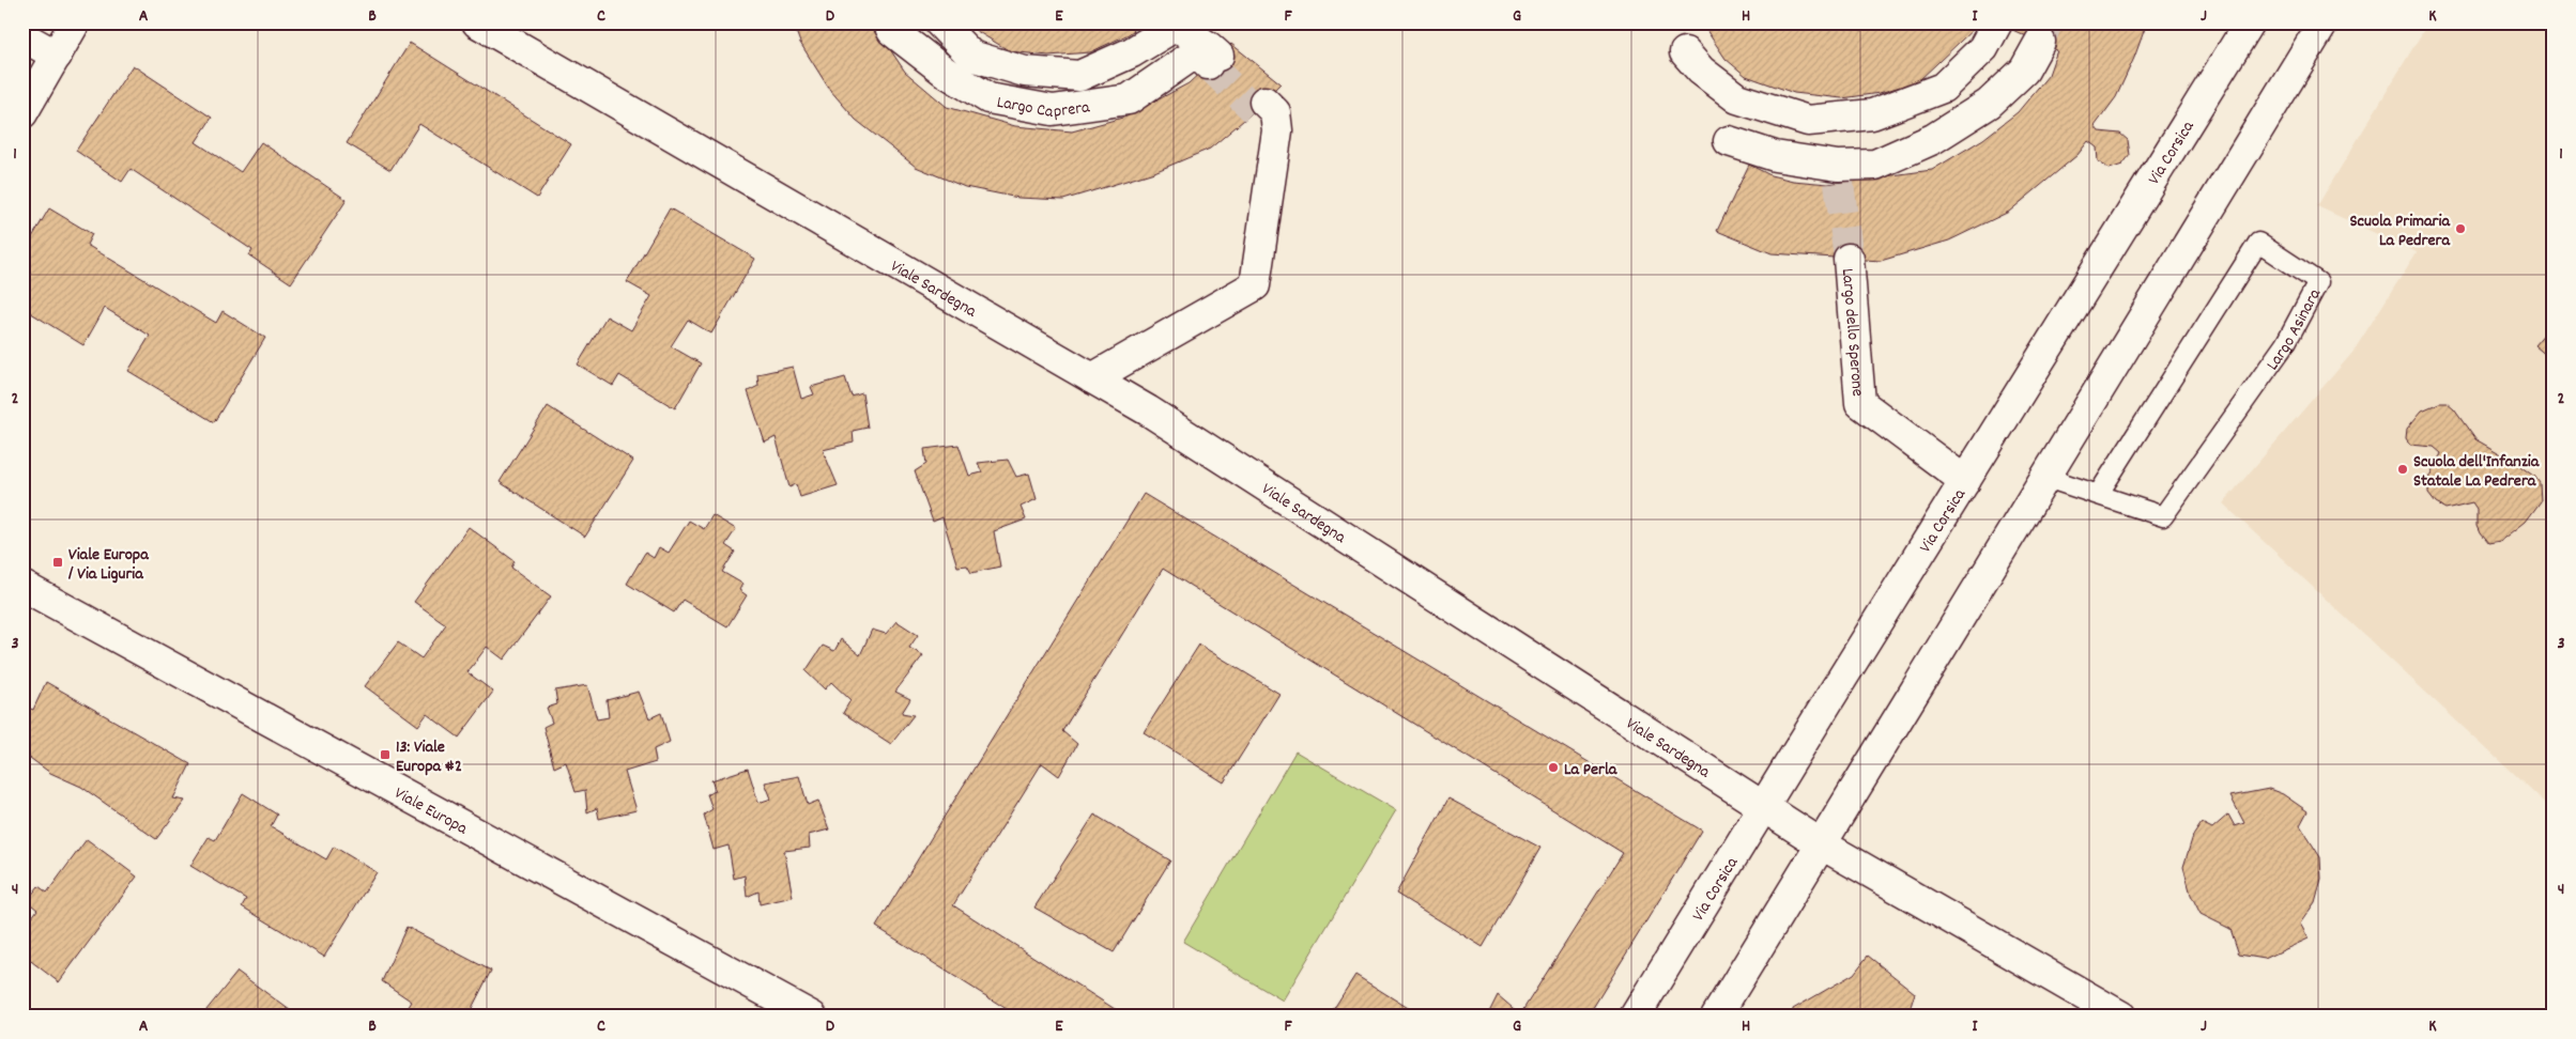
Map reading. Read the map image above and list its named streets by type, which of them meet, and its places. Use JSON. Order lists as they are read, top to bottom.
{
  "streets": {
    "street": [
      "Largo Caprera",
      "Via Corsica",
      "Viale Sardegna",
      "Largo dello Sperone",
      "Viale Europa"
    ],
    "lane": ["Largo Asinara"]
  },
  "crossings": [
    ["Via Corsica", "Viale Sardegna"],
    ["Via Corsica", "Largo dello Sperone"]
  ],
  "places": {
    "other": ["Scuola Primaria La Pedrera", "Scuola dell'Infanzia Statale La Pedrera", "La Perla"],
    "transit": ["Viale Europa / Via Liguria", "13: Viale Europa #2"]
  },
  "grid": {
    "columns": [
      "A",
      "B",
      "C",
      "D",
      "E",
      "F",
      "G",
      "H",
      "I",
      "J",
      "K"
    ],
    "rows": [
      "1",
      "2",
      "3",
      "4"
    ]
  }
}
